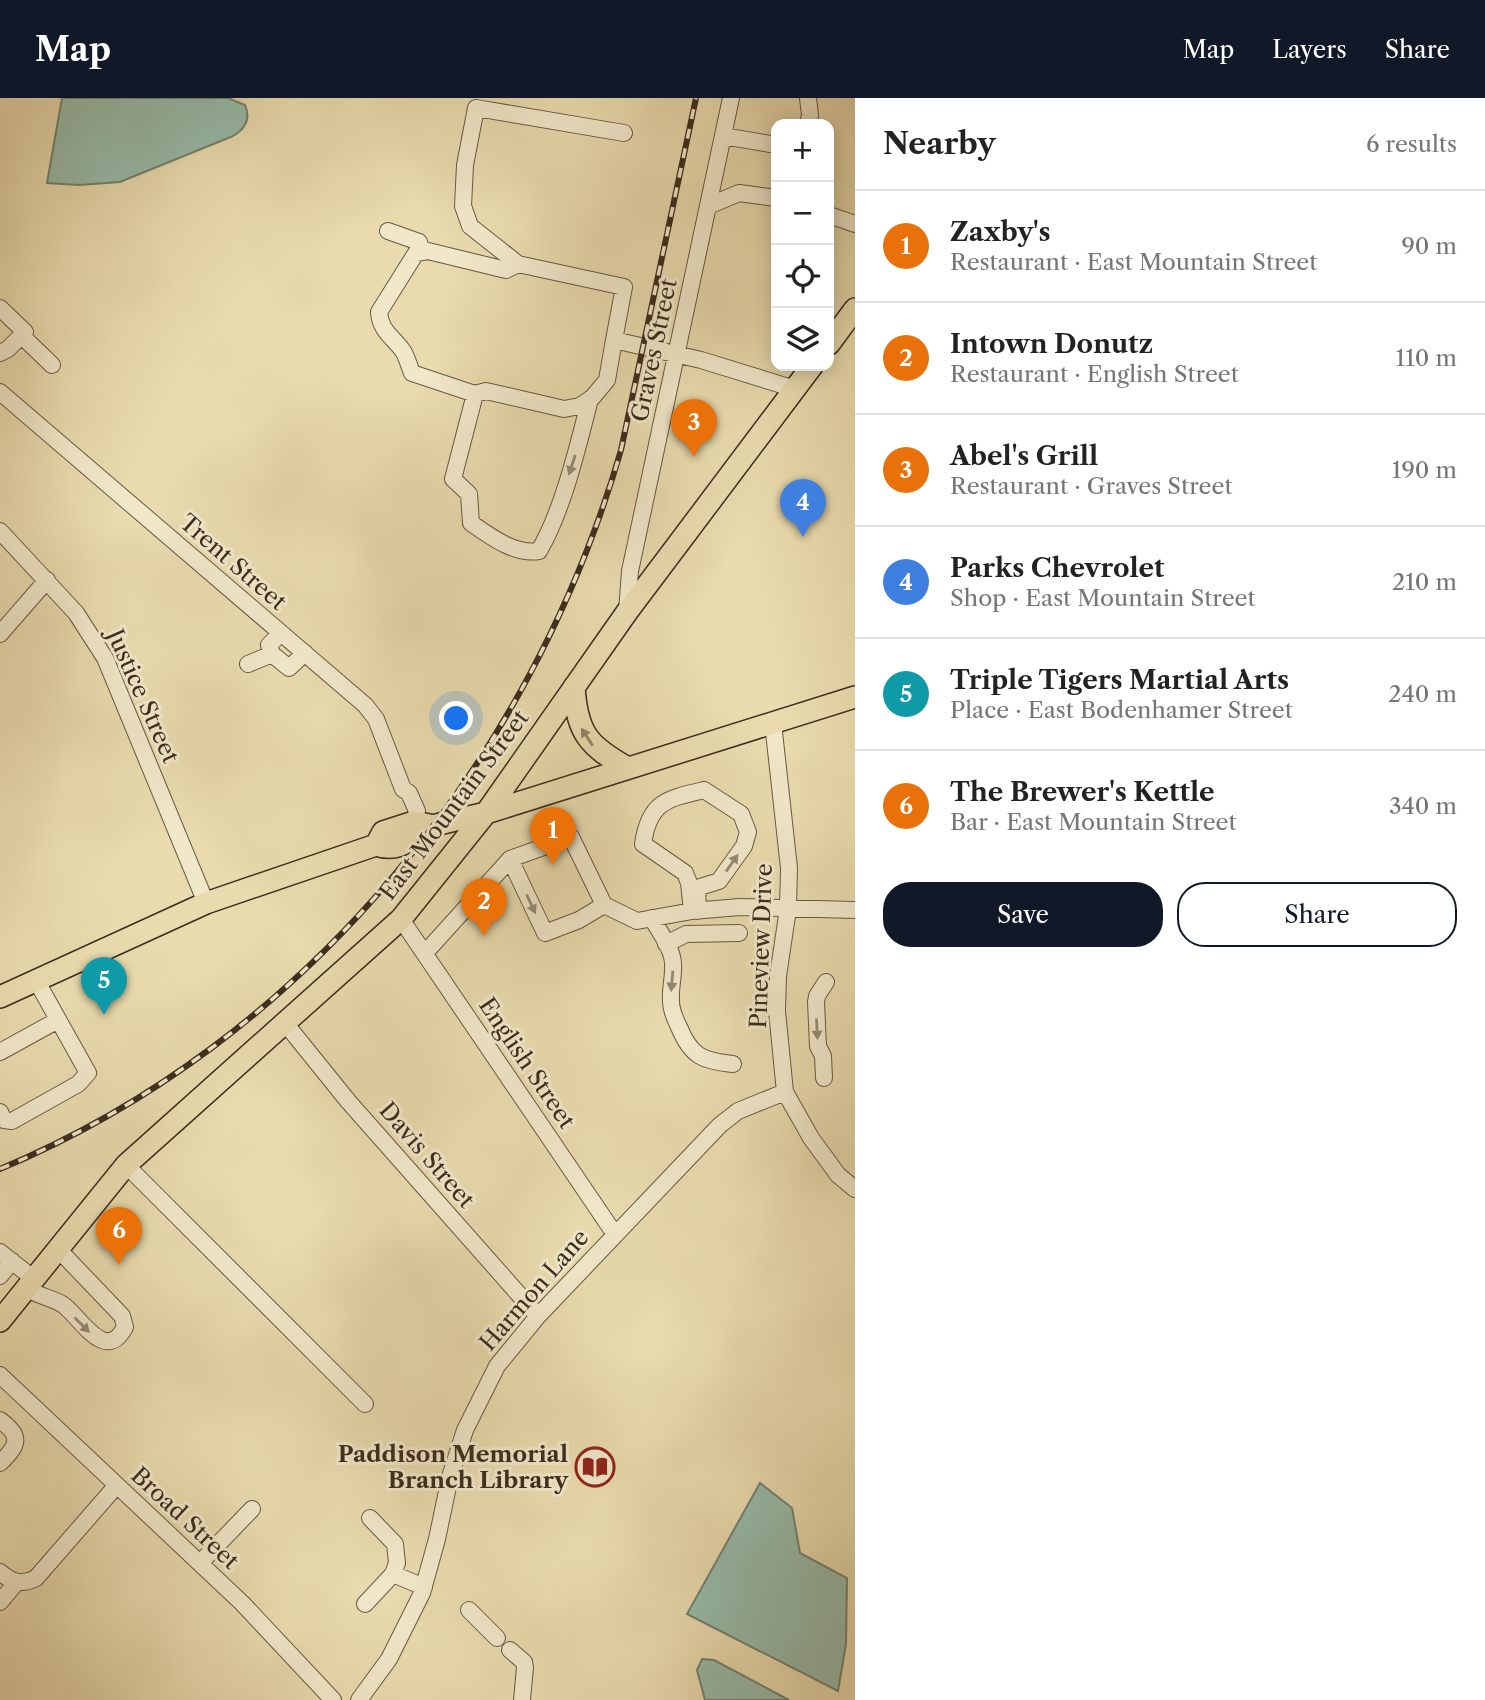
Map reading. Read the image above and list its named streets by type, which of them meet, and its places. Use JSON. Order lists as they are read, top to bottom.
{
  "streets": {
    "main road": ["East Mountain Street"],
    "street": [
      "Graves Street",
      "Trent Street",
      "Justice Street",
      "Pineview Drive",
      "English Street",
      "Davis Street",
      "Harmon Lane",
      "Broad Street"
    ]
  },
  "crossings": [
    ["Graves Street", "East Mountain Street"],
    ["East Mountain Street", "English Street"],
    ["East Mountain Street", "Davis Street"],
    ["Pineview Drive", "Harmon Lane"],
    ["English Street", "Harmon Lane"],
    ["Davis Street", "Harmon Lane"]
  ],
  "places": {
    "library": ["Paddison Memorial Branch Library"]
  },
  "page": {
    "header": "Map",
    "nav": ["Map", "Layers", "Share"],
    "heading": ["Nearby", "6 results"],
    "map_buttons": ["+", "−"],
    "list": [
      {
        "mark": "1",
        "name": "Zaxby's",
        "note": "Restaurant · East Mountain Street",
        "value": "90 m"
      },
      {
        "mark": "2",
        "name": "Intown Donutz",
        "note": "Restaurant · English Street",
        "value": "110 m"
      },
      {
        "mark": "3",
        "name": "Abel's Grill",
        "note": "Restaurant · Graves Street",
        "value": "190 m"
      },
      {
        "mark": "4",
        "name": "Parks Chevrolet",
        "note": "Shop · East Mountain Street",
        "value": "210 m"
      },
      {
        "mark": "5",
        "name": "Triple Tigers Martial Arts",
        "note": "Place · East Bodenhamer Street",
        "value": "240 m"
      },
      {
        "mark": "6",
        "name": "The Brewer's Kettle",
        "note": "Bar · East Mountain Street",
        "value": "340 m"
      }
    ],
    "pins": [
      "3",
      "4",
      "1",
      "2",
      "5",
      "6"
    ],
    "buttons": ["Save", "Share"]
  }
}
